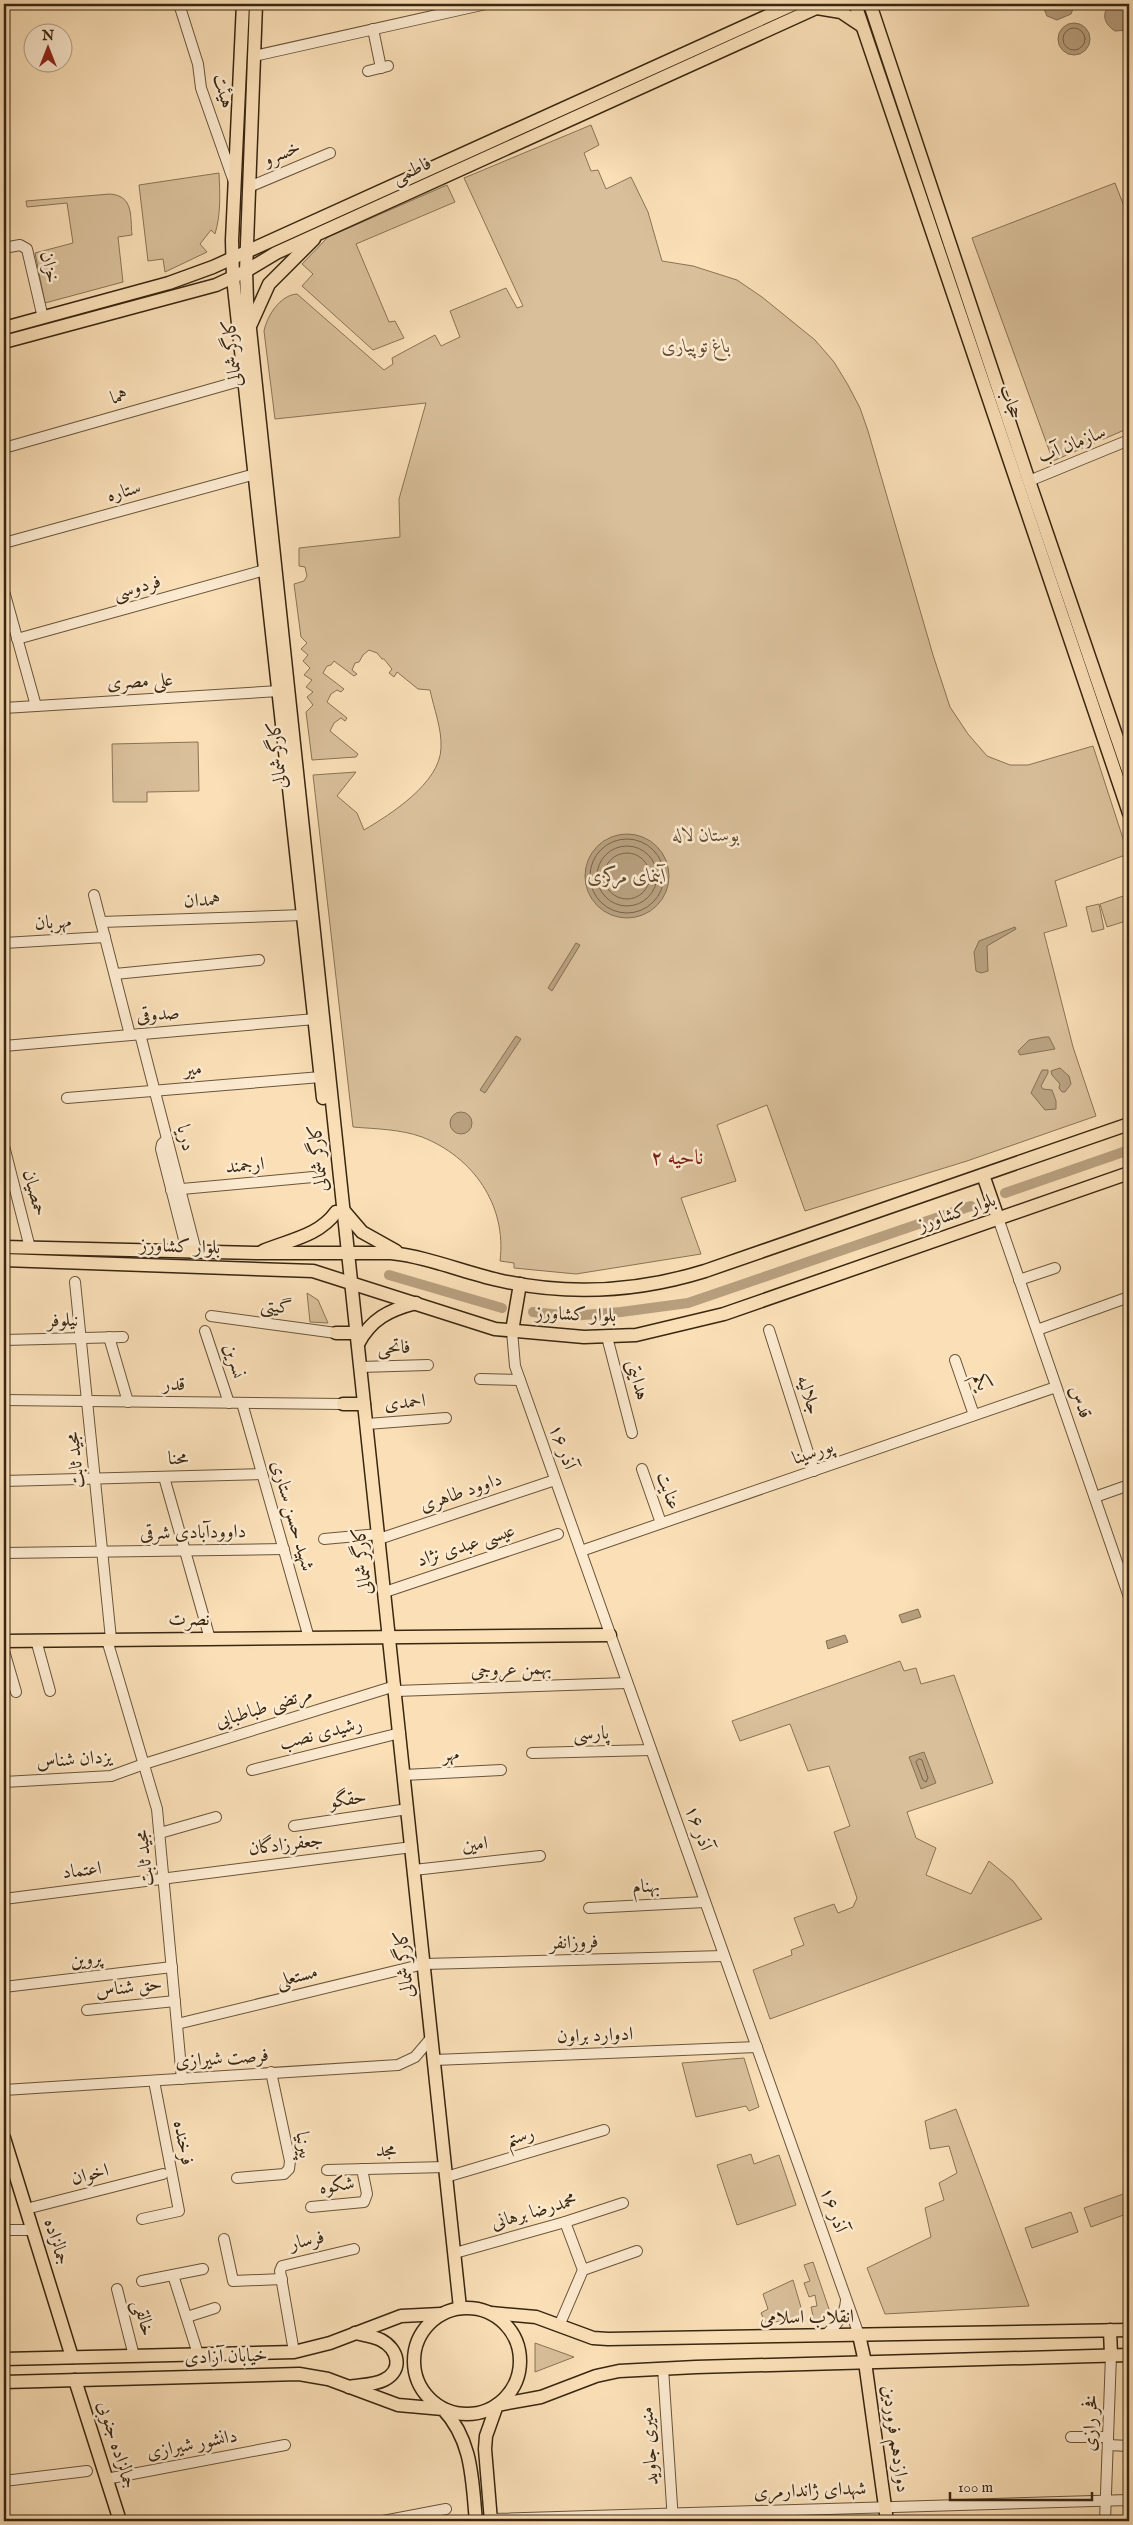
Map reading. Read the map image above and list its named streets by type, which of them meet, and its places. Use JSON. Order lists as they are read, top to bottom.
{
  "streets": {
    "main road": [
      "فاطمی",
      "کارگر شمالی",
      "حجاب",
      "بلوار کشاورز",
      "نصرت",
      "جمالزاده",
      "انقلاب اسلامی",
      "خیابان آزادی",
      "دوازدهم فروردین",
      "جمالزاده جنوبی"
    ],
    "street": [
      "هیئت",
      "خسرو",
      "خزان",
      "هما",
      "سازمان آب",
      "ستاره",
      "فردوسی",
      "علی مصری",
      "همدان",
      "مهربان",
      "صدوقی",
      "میر",
      "دریا",
      "ارجمند",
      "حمصیان",
      "گیتی",
      "نیلوفر",
      "فاتحی",
      "نسرین",
      "هدایتی",
      "یکم",
      "قدر",
      "جلالیه",
      "قدس",
      "احمدی",
      "۱۶ آذر",
      "پورسینا",
      "محنا",
      "مجید ثابت",
      "عنایت",
      "داوود طاهری",
      "شهید حسن ستاری",
      "داوودآبادی شرقی",
      "عیسی عبدی نژاد",
      "بهمن عروجی",
      "مرتضی طباطبایی",
      "رشیدی نصب",
      "پارسی",
      "مهر",
      "یزدان شناس",
      "حقگو",
      "جعفرزادگان",
      "امین",
      "اعتماد",
      "بهنام",
      "فروزانفر",
      "پروین",
      "مستعلی",
      "حق شناس",
      "ادوارد براون",
      "فرصت شیرازی",
      "رستم",
      "فرخنده",
      "پیرنیا",
      "مجد",
      "اخوان",
      "شکوه",
      "محمدرضا برهانی",
      "فرسار",
      "خالقی",
      "فخر رازی",
      "دانشور شیرازی",
      "منیری جاوید",
      "شهدای ژاندارمری"
    ]
  },
  "crossings": [
    ["هیئت", "کارگر شمالی"],
    ["خسرو", "کارگر شمالی"],
    ["فاطمی", "خزان"],
    ["فاطمی", "کارگر شمالی"],
    ["کارگر شمالی", "هما"],
    ["کارگر شمالی", "ستاره"],
    ["کارگر شمالی", "فردوسی"],
    ["کارگر شمالی", "علی مصری"],
    ["کارگر شمالی", "همدان"],
    ["کارگر شمالی", "صدوقی"],
    ["کارگر شمالی", "میر"],
    ["کارگر شمالی", "بلوار کشاورز"],
    ["کارگر شمالی", "فاتحی"],
    ["کارگر شمالی", "احمدی"],
    ["کارگر شمالی", "داوود طاهری"],
    ["کارگر شمالی", "عیسی عبدی نژاد"],
    ["کارگر شمالی", "نصرت"],
    ["کارگر شمالی", "بهمن عروجی"],
    ["کارگر شمالی", "مرتضی طباطبایی"],
    ["کارگر شمالی", "رشیدی نصب"],
    ["کارگر شمالی", "مهر"],
    ["کارگر شمالی", "حقگو"],
    ["کارگر شمالی", "جعفرزادگان"],
    ["کارگر شمالی", "امین"],
    ["کارگر شمالی", "فروزانفر"],
    ["کارگر شمالی", "مستعلی"],
    ["کارگر شمالی", "ادوارد براون"],
    ["کارگر شمالی", "فرصت شیرازی"],
    ["کارگر شمالی", "رستم"],
    ["کارگر شمالی", "مجد"],
    ["کارگر شمالی", "محمدرضا برهانی"],
    ["کارگر شمالی", "انقلاب اسلامی"],
    ["کارگر شمالی", "خیابان آزادی"],
    ["حجاب", "سازمان آب"],
    ["همدان", "دریا"],
    ["مهربان", "دریا"],
    ["صدوقی", "دریا"],
    ["میر", "دریا"],
    ["دریا", "ارجمند"],
    ["دریا", "بلوار کشاورز"],
    ["حمصیان", "بلوار کشاورز"],
    ["بلوار کشاورز", "هدایتی"],
    ["بلوار کشاورز", "قدس"],
    ["بلوار کشاورز", "۱۶ آذر"],
    ["نیلوفر", "مجید ثابت"],
    ["نسرین", "قدر"],
    ["یکم", "پورسینا"],
    ["قدر", "مجید ثابت"],
    ["قدر", "شهید حسن ستاری"],
    ["جلالیه", "پورسینا"],
    ["قدس", "پورسینا"],
    ["۱۶ آذر", "پورسینا"],
    ["۱۶ آذر", "داوود طاهری"],
    ["۱۶ آذر", "بهمن عروجی"],
    ["۱۶ آذر", "پارسی"],
    ["۱۶ آذر", "بهنام"],
    ["۱۶ آذر", "فروزانفر"],
    ["۱۶ آذر", "ادوارد براون"],
    ["۱۶ آذر", "انقلاب اسلامی"],
    ["۱۶ آذر", "دوازدهم فروردین"],
    ["پورسینا", "عنایت"],
    ["محنا", "مجید ثابت"],
    ["محنا", "شهید حسن ستاری"],
    ["مجید ثابت", "داوودآبادی شرقی"],
    ["مجید ثابت", "نصرت"],
    ["مجید ثابت", "مرتضی طباطبایی"],
    ["مجید ثابت", "یزدان شناس"],
    ["مجید ثابت", "جعفرزادگان"],
    ["مجید ثابت", "اعتماد"],
    ["مجید ثابت", "پروین"],
    ["مجید ثابت", "مستعلی"],
    ["مجید ثابت", "حق شناس"],
    ["مجید ثابت", "فرصت شیرازی"],
    ["شهید حسن ستاری", "داوودآبادی شرقی"],
    ["شهید حسن ستاری", "نصرت"],
    ["بهمن عروجی", "مرتضی طباطبایی"],
    ["مرتضی طباطبایی", "یزدان شناس"],
    ["جعفرزادگان", "اعتماد"],
    ["فروزانفر", "مستعلی"],
    ["فرصت شیرازی", "فرخنده"],
    ["فرصت شیرازی", "پیرنیا"],
    ["رستم", "مجد"],
    ["مجد", "شکوه"],
    ["اخوان", "جمالزاده"],
    ["جمالزاده", "خیابان آزادی"],
    ["خالقی", "خیابان آزادی"],
    ["انقلاب اسلامی", "خیابان آزادی"],
    ["انقلاب اسلامی", "دوازدهم فروردین"],
    ["خیابان آزادی", "جمالزاده جنوبی"],
    ["فخر رازی", "شهدای ژاندارمری"],
    ["دوازدهم فروردین", "شهدای ژاندارمری"],
    ["جمالزاده جنوبی", "دانشور شیرازی"],
    ["منیری جاوید", "شهدای ژاندارمری"]
  ],
  "districts": ["ناحیه ۲"],
  "water": ["آبنمای مرکزی"],
  "parks": ["باغ توپیاری", "بوستان لاله"],
  "scale_bar": "100 m",
  "north": "top"
}
